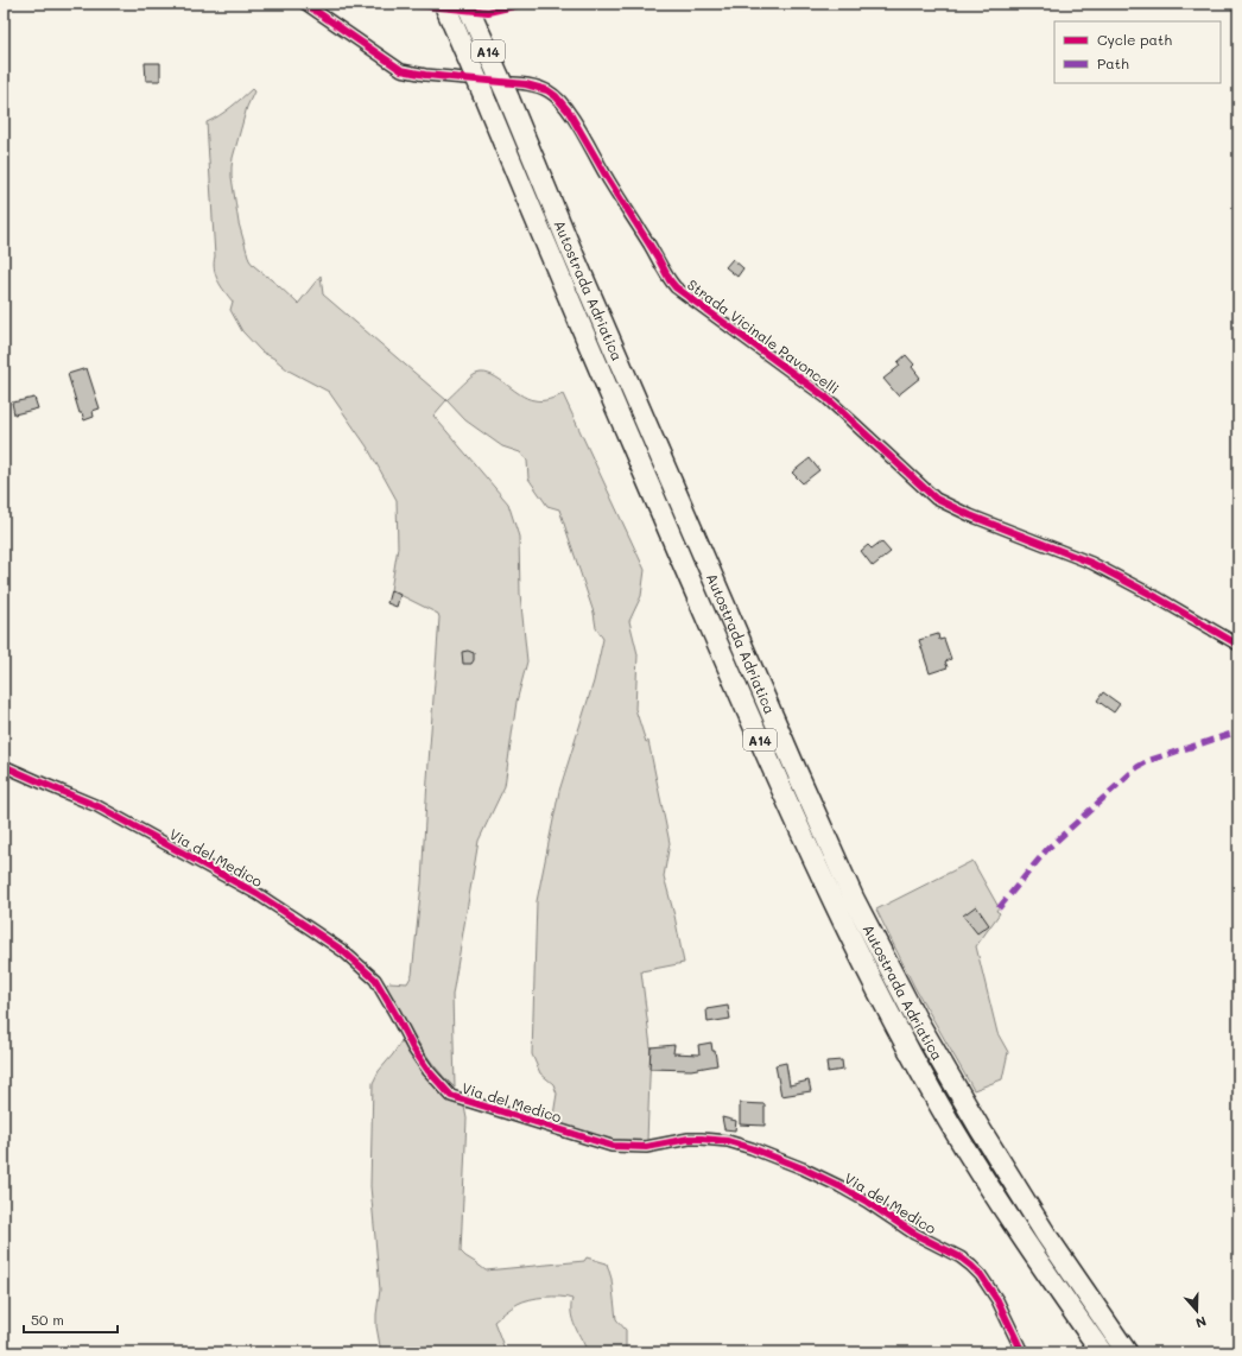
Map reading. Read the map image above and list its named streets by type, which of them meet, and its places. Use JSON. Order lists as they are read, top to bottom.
{
  "streets": {
    "highway": ["A14", "Autostrada Adriatica"],
    "street": ["Strada Vicinale Pavoncelli", "Via del Medico"]
  },
  "legend": ["Cycle path", "Path"],
  "scale_bar": "50 m",
  "north": "bottom"
}
